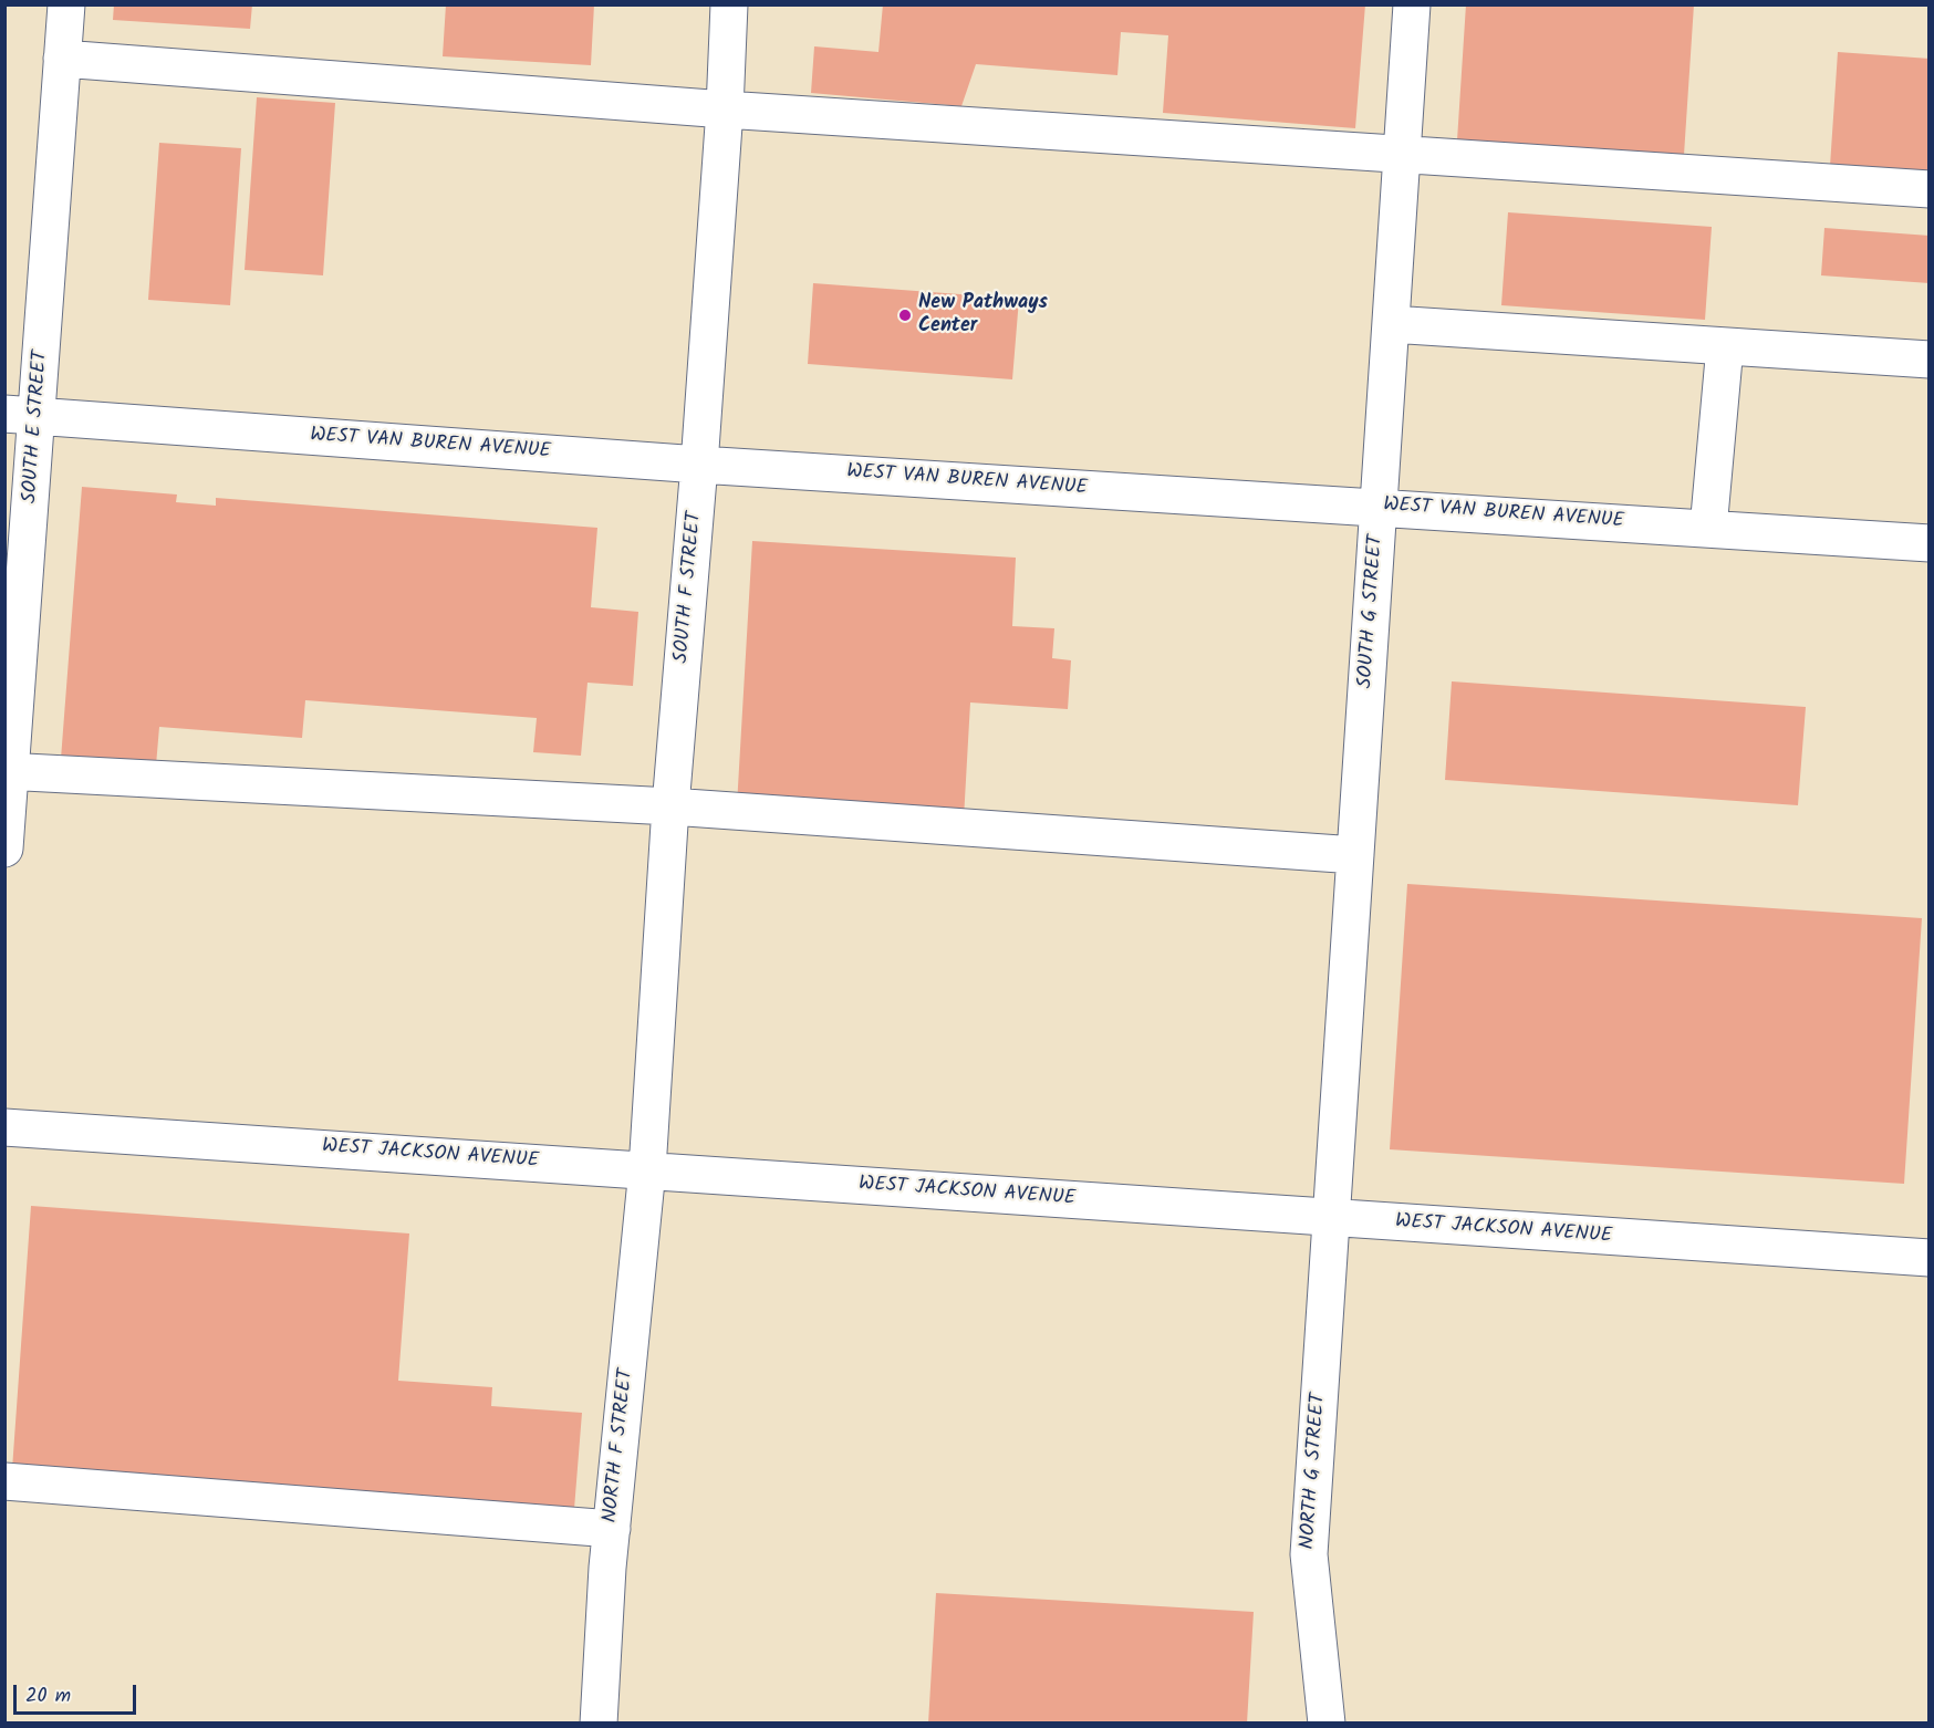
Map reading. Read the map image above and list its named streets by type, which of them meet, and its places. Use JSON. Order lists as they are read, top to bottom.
{
  "streets": {
    "street": [
      "SOUTH E STREET",
      "WEST VAN BUREN AVENUE",
      "SOUTH F STREET",
      "SOUTH G STREET",
      "WEST JACKSON AVENUE",
      "NORTH F STREET",
      "NORTH G STREET"
    ]
  },
  "crossings": [
    ["SOUTH E STREET", "WEST VAN BUREN AVENUE"],
    ["WEST VAN BUREN AVENUE", "SOUTH F STREET"],
    ["WEST VAN BUREN AVENUE", "SOUTH G STREET"],
    ["SOUTH F STREET", "WEST JACKSON AVENUE"],
    ["SOUTH F STREET", "NORTH F STREET"],
    ["SOUTH G STREET", "WEST JACKSON AVENUE"],
    ["SOUTH G STREET", "NORTH G STREET"],
    ["WEST JACKSON AVENUE", "NORTH F STREET"],
    ["WEST JACKSON AVENUE", "NORTH G STREET"]
  ],
  "places": ["New Pathways Center"],
  "scale_bar": "20 m"
}
